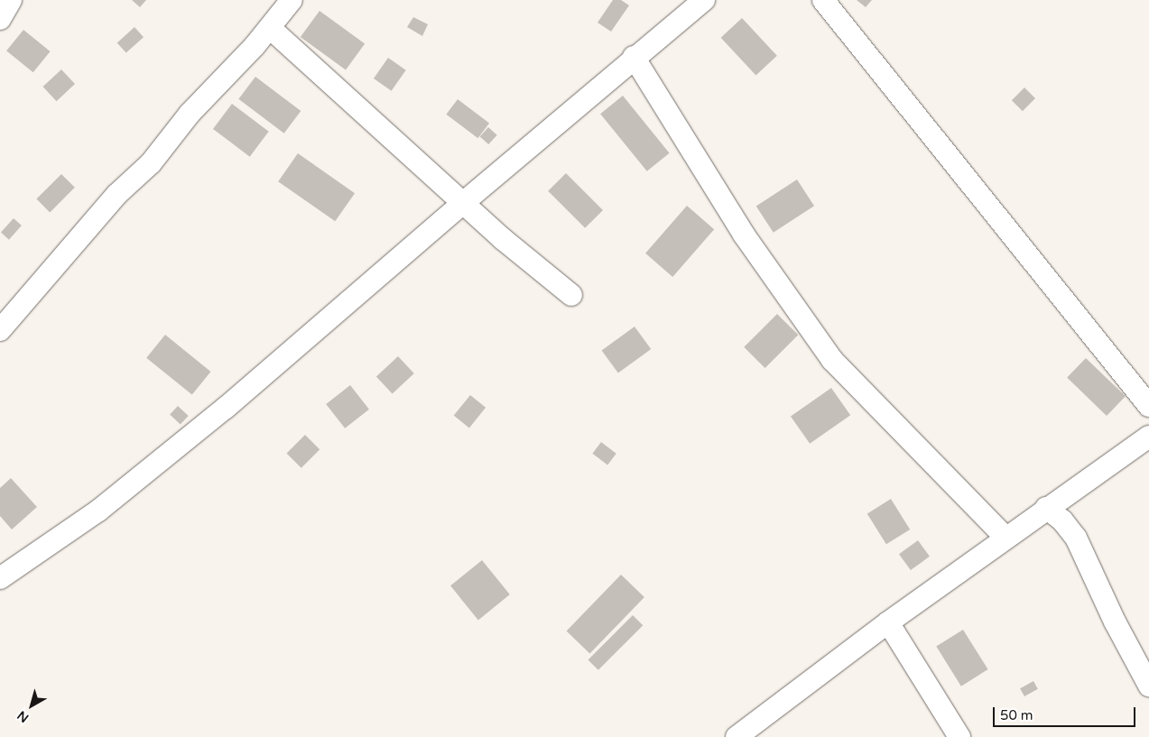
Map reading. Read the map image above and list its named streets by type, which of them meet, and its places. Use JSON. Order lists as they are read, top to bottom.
{
  "scale_bar": "50 m",
  "north": "bottom left"
}
